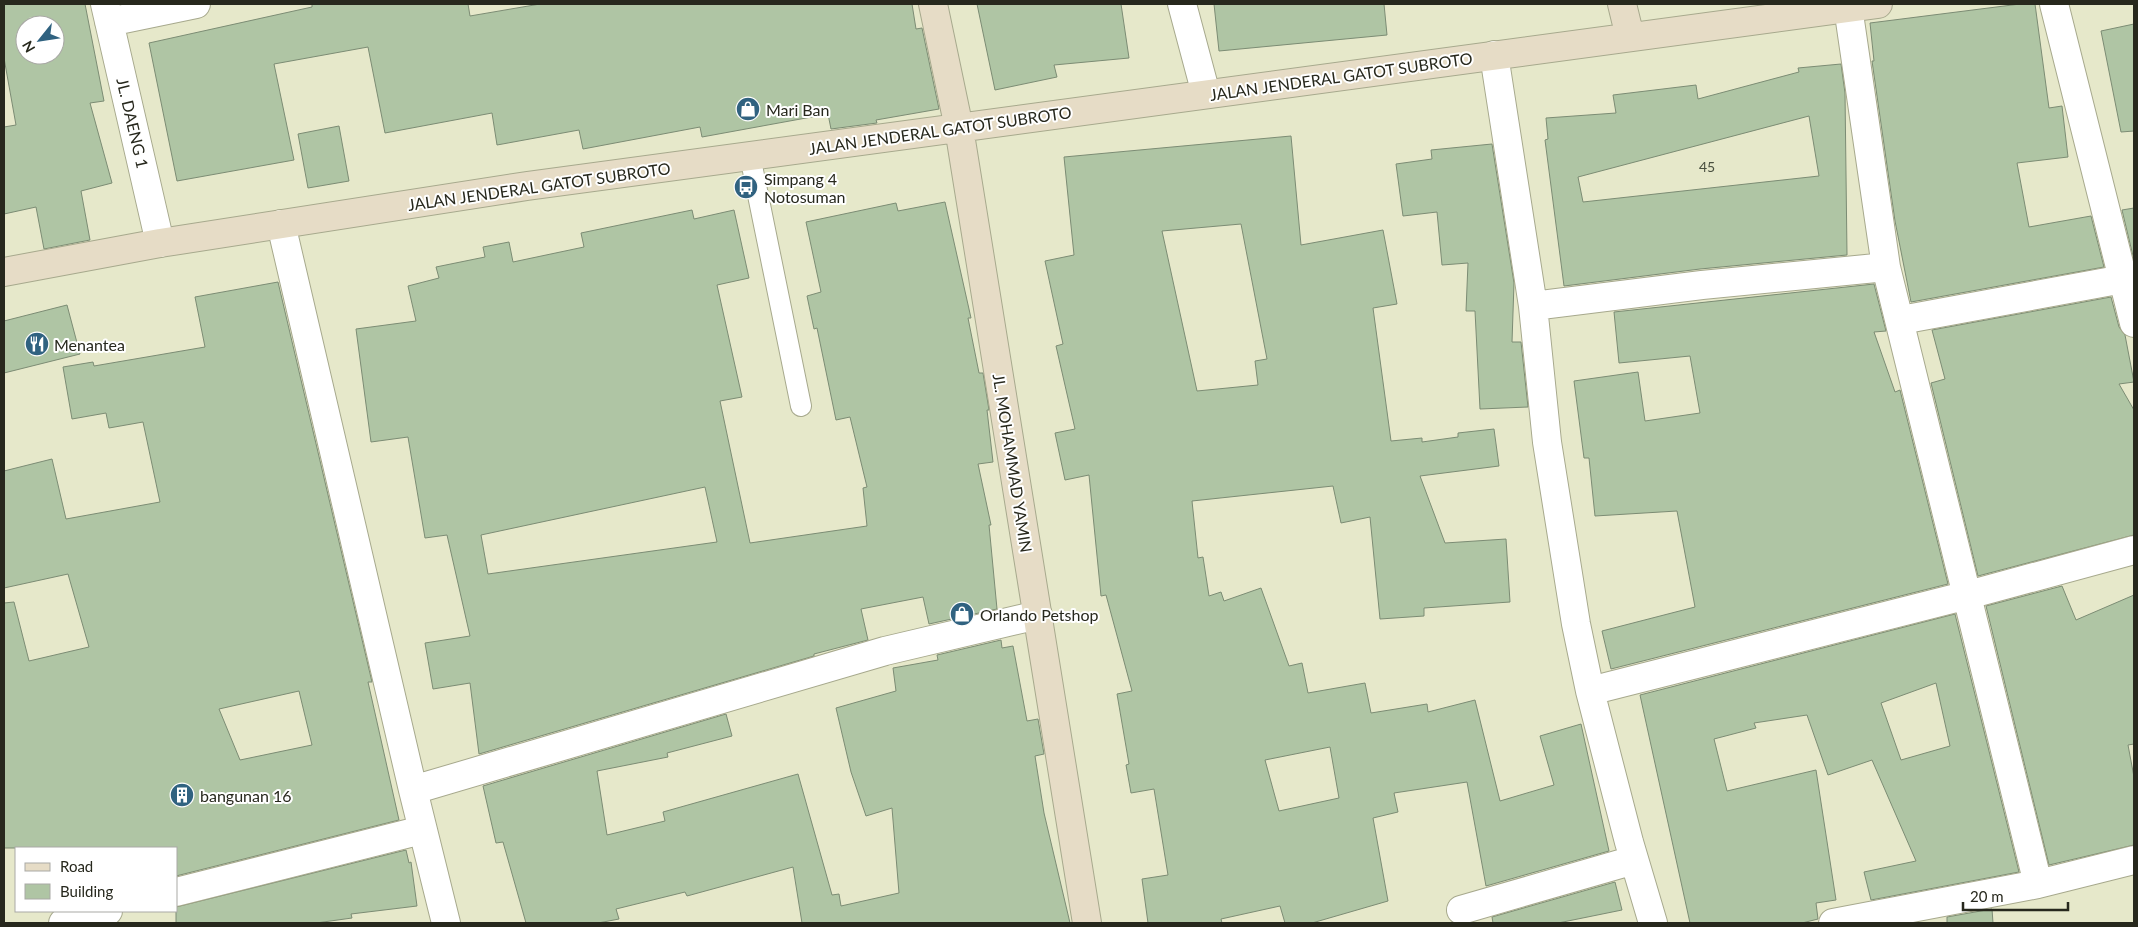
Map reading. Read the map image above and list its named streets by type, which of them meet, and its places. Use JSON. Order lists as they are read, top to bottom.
{
  "streets": {
    "main road": ["JALAN JENDERAL GATOT SUBROTO", "JL. MOHAMMAD YAMIN"],
    "street": ["JL. DAENG 1"]
  },
  "crossings": [
    ["JALAN JENDERAL GATOT SUBROTO", "JL. DAENG 1"],
    ["JALAN JENDERAL GATOT SUBROTO", "JL. MOHAMMAD YAMIN"]
  ],
  "places": {
    "shop": ["Mari Ban", "Orlando Petshop"],
    "bus stop": ["Simpang 4 Notosuman"],
    "restaurant": ["Menantea"],
    "building": ["bangunan 16"]
  },
  "house_numbers": ["45"],
  "legend": ["Road", "Building"],
  "scale_bar": "20 m",
  "north": "bottom left"
}
